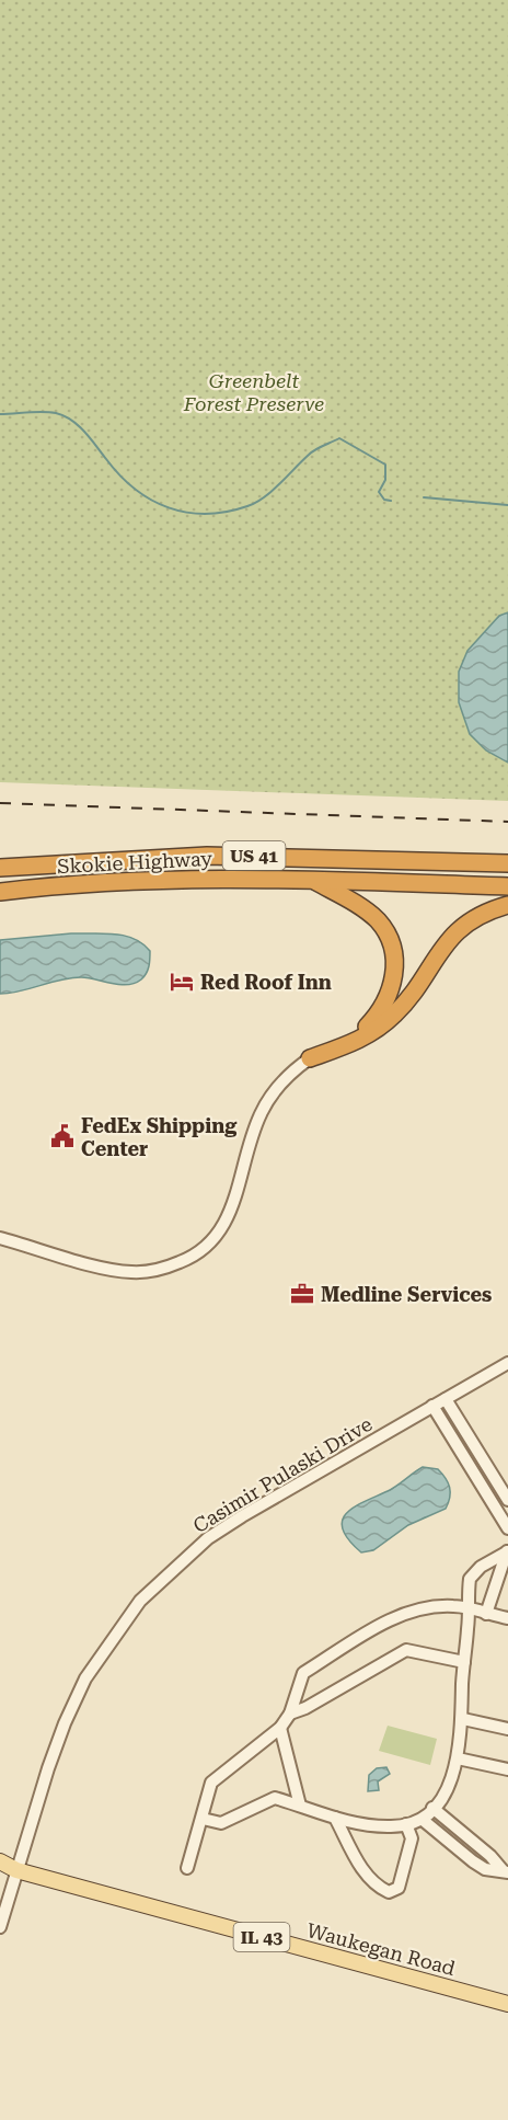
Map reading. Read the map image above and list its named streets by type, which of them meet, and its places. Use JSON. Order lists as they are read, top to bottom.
{
  "streets": {
    "highway": ["US 41", "Skokie Highway"],
    "main road": ["IL 43", "Waukegan Road"],
    "street": ["Casimir Pulaski Drive"]
  },
  "crossings": [
    ["Casimir Pulaski Drive", "Waukegan Road"]
  ],
  "parks": ["Greenbelt Forest Preserve"],
  "places": {
    "hotel": ["Red Roof Inn"],
    "public building": ["FedEx Shipping Center"],
    "office": ["Medline Services"]
  }
}
